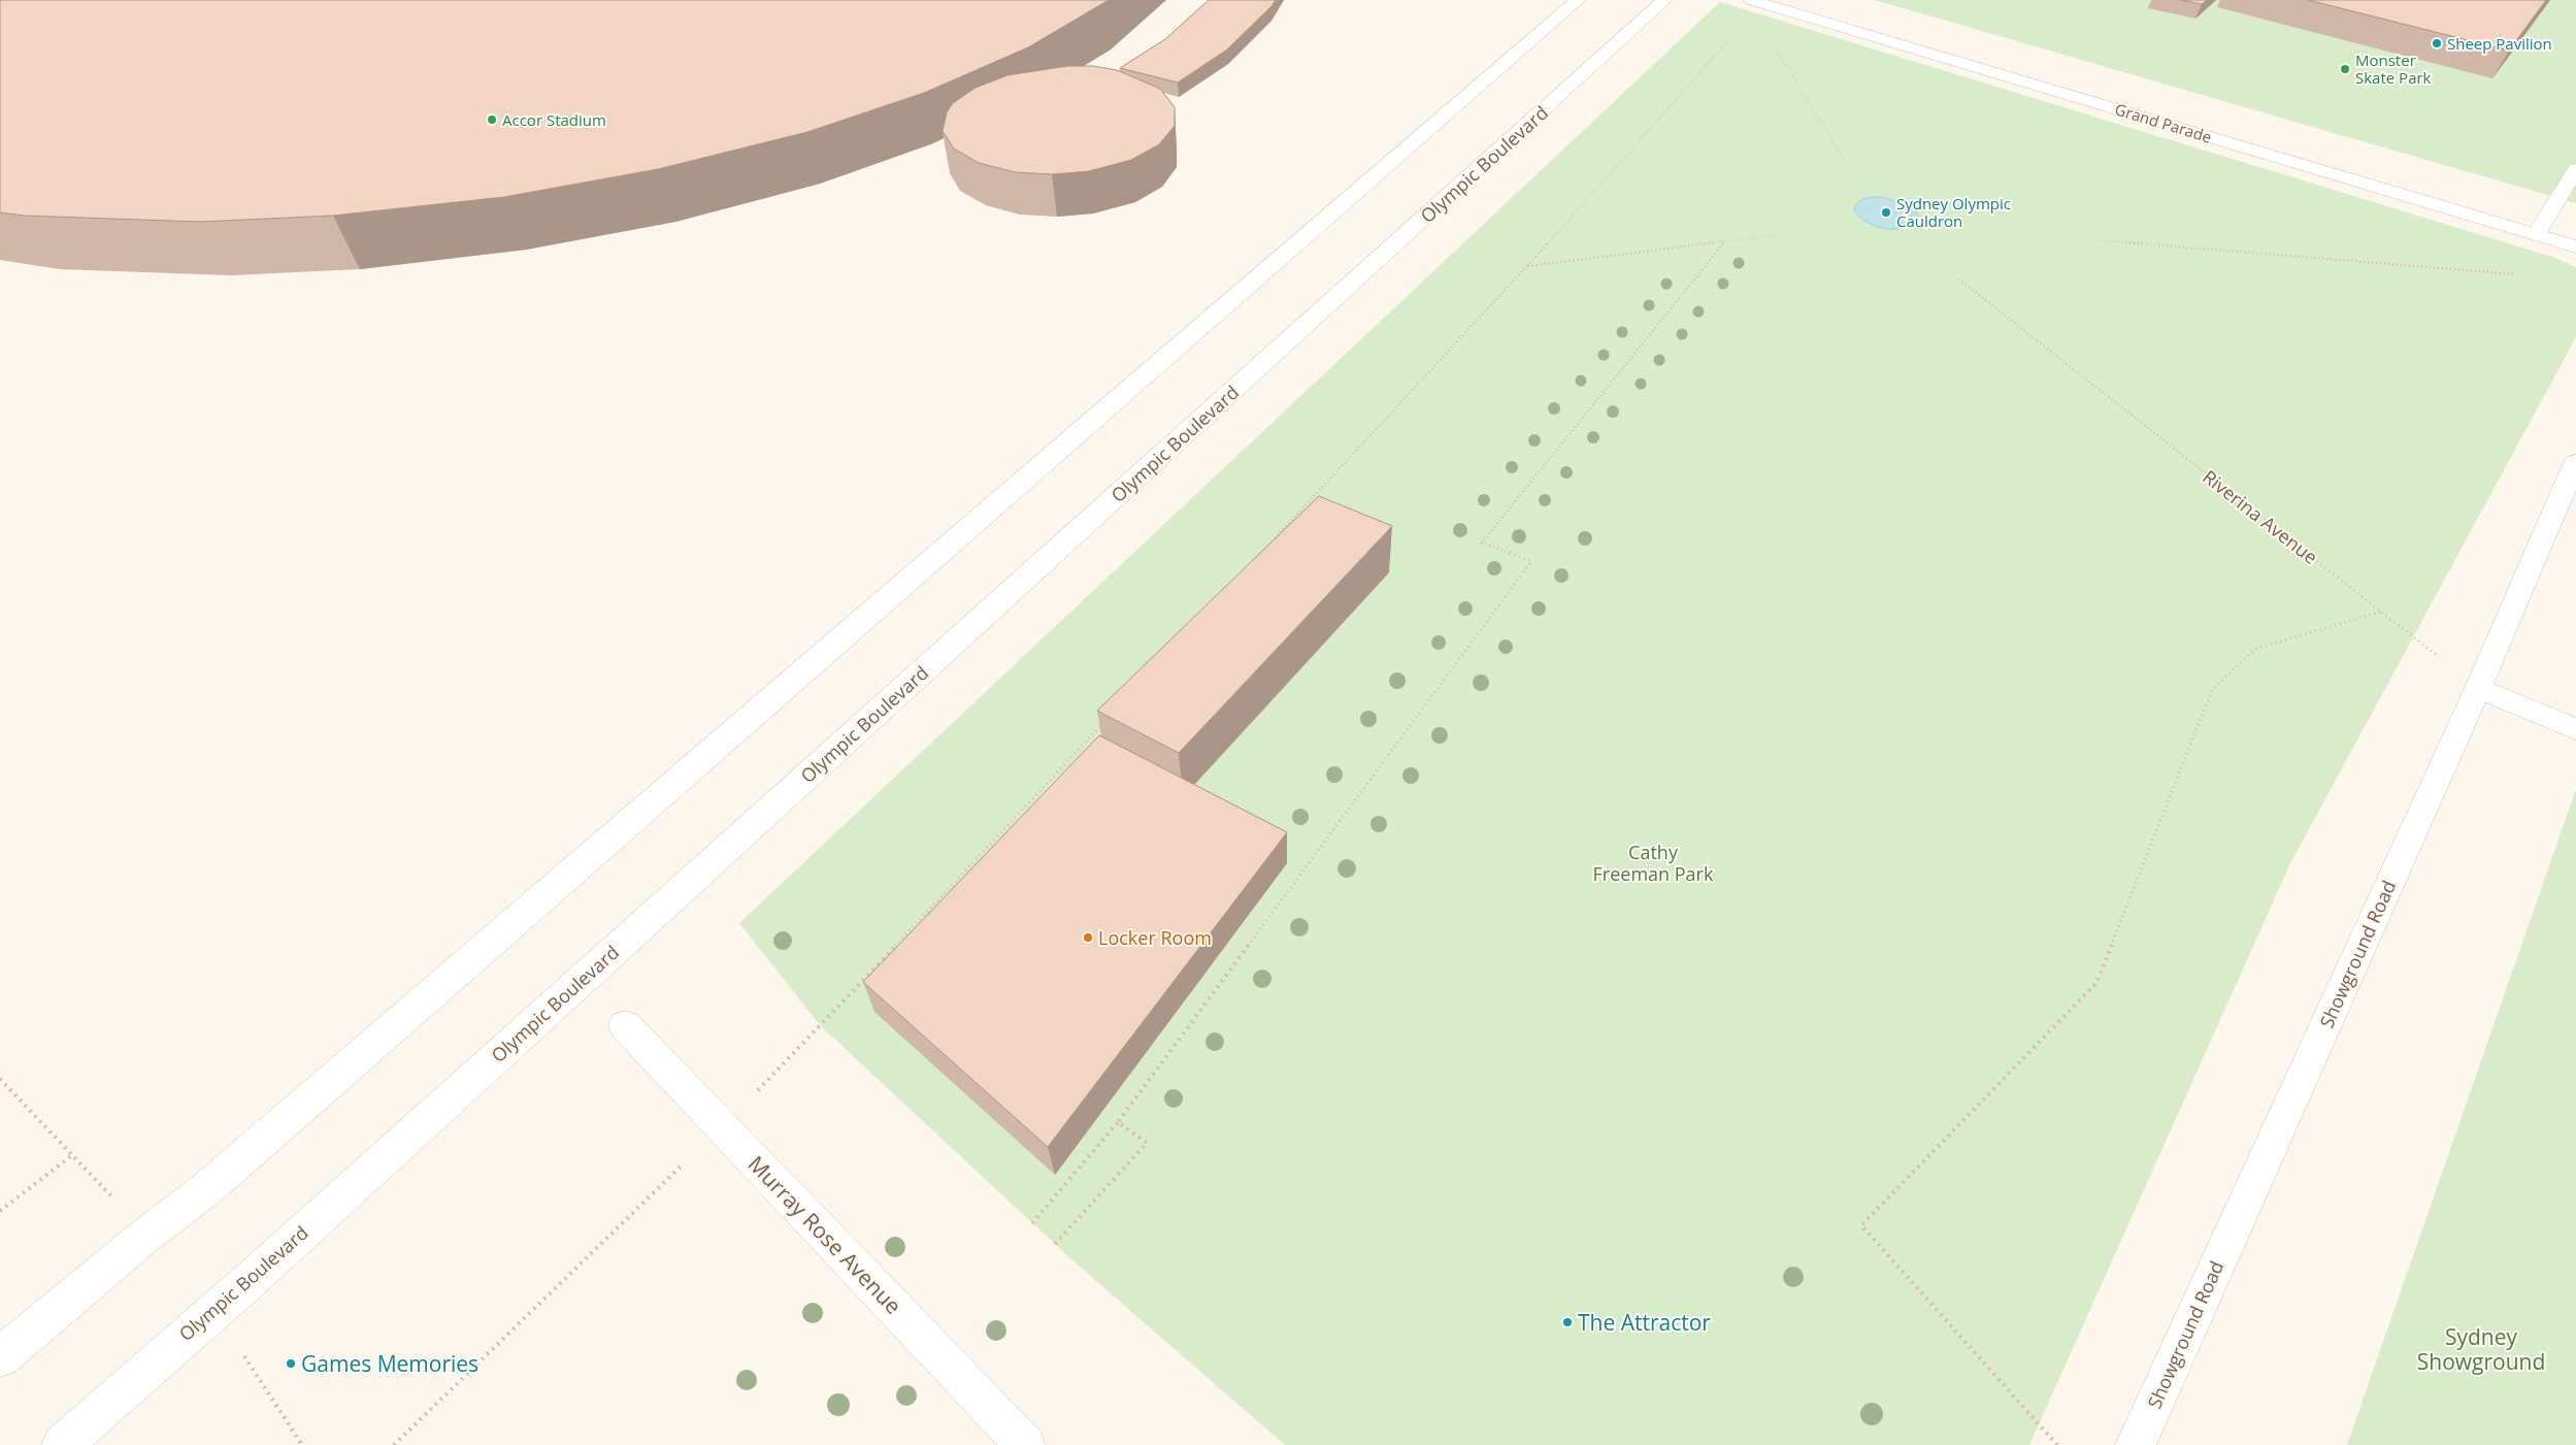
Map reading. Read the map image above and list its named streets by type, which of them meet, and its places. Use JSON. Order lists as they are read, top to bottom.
{
  "streets": {
    "street": [
      "Grand Parade",
      "Olympic Boulevard",
      "Showground Road",
      "Murray Rose Avenue"
    ],
    "path": ["Riverina Avenue"]
  },
  "crossings": [
    ["Riverina Avenue", "Showground Road"]
  ],
  "parks": ["Cathy Freeman Park", "Sydney Showground"],
  "places": [
    "Sheep Pavilion",
    "Monster Skate Park",
    "Accor Stadium",
    "Sydney Olympic Cauldron",
    "Locker Room",
    "The Attractor",
    "Games Memories"
  ]
}
